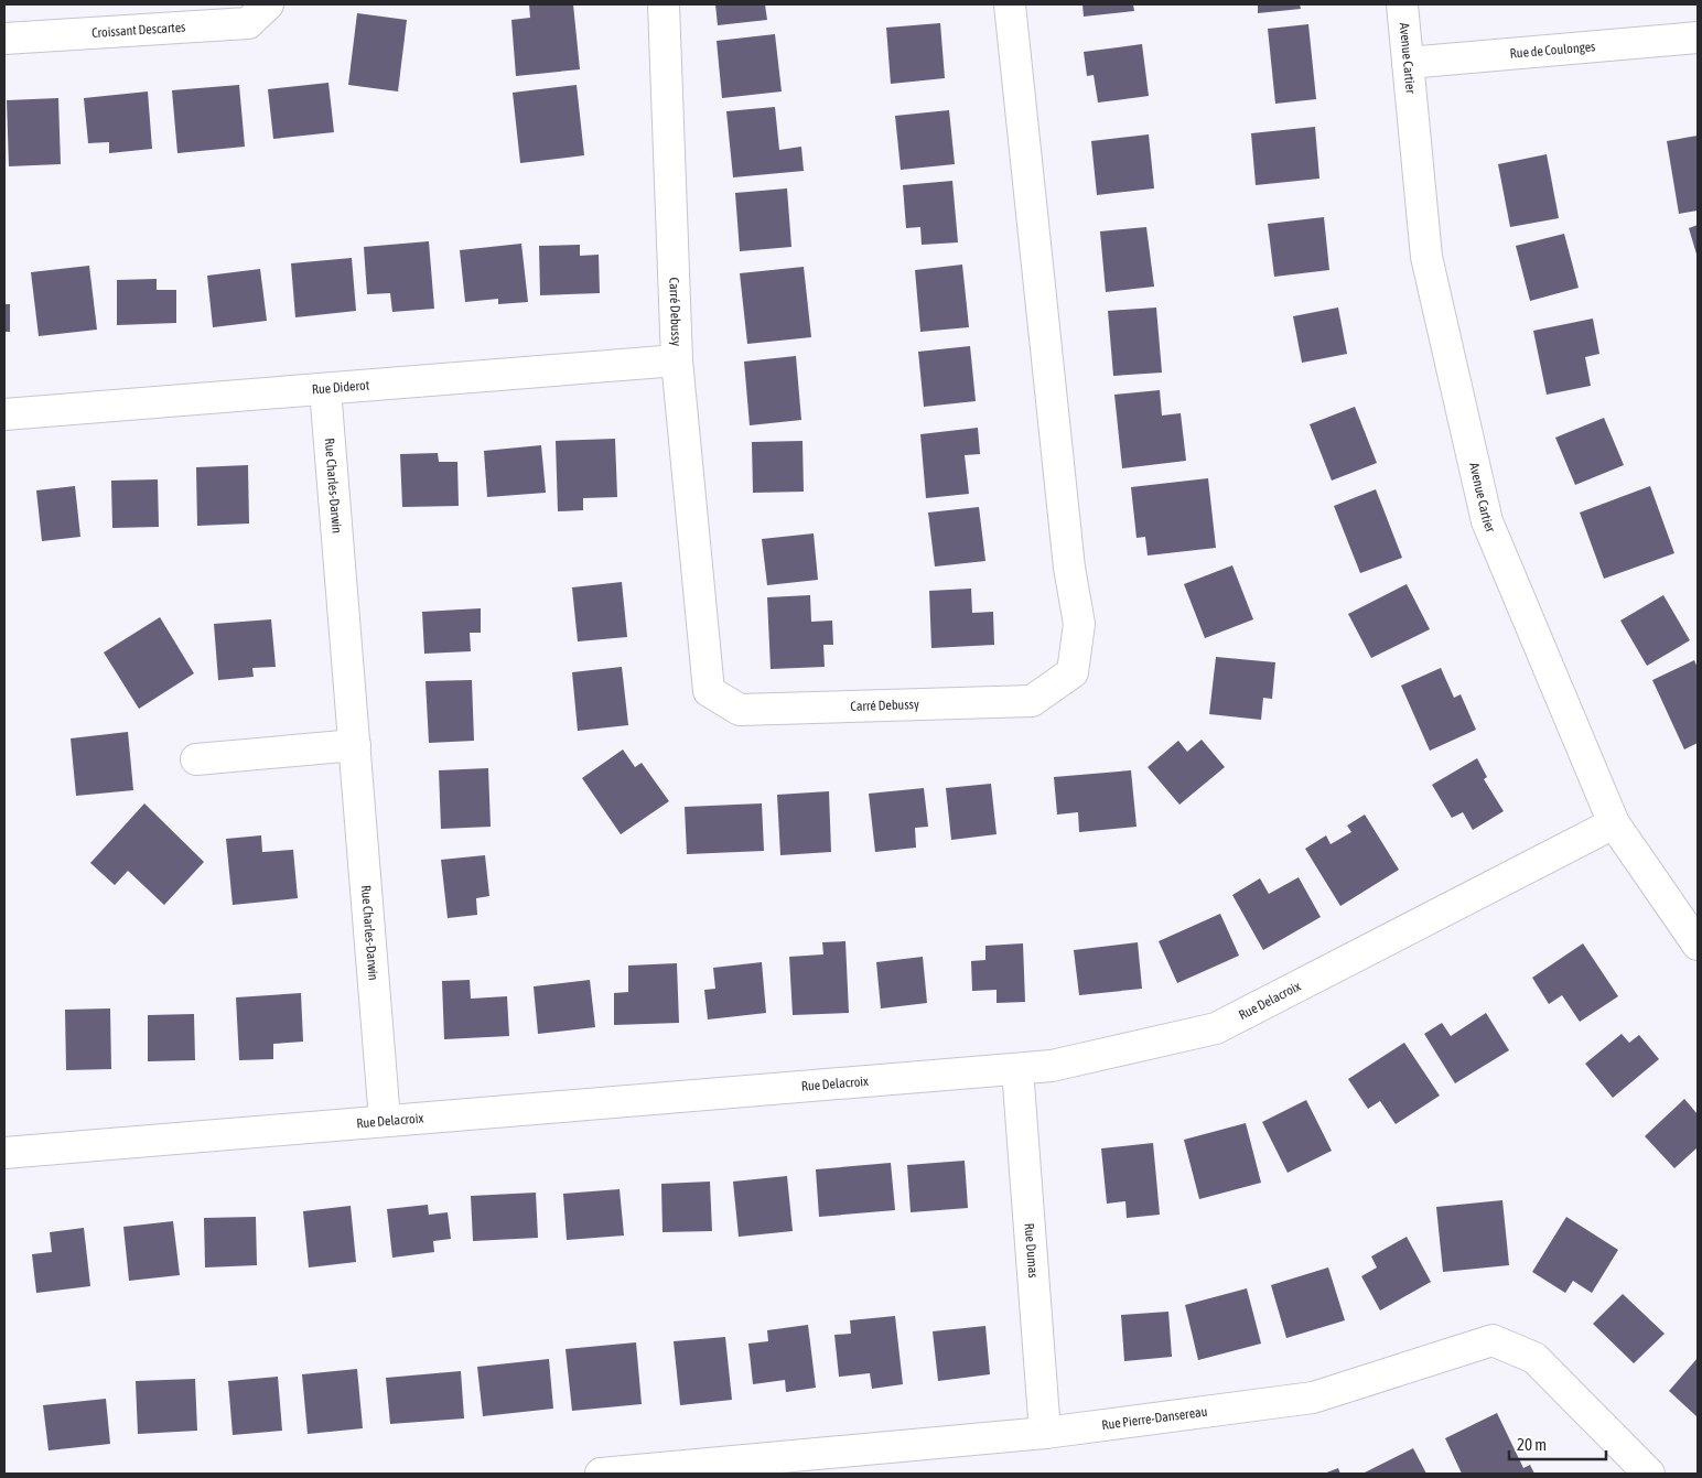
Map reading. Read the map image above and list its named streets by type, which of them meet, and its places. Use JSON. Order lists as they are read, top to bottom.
{
  "streets": {
    "street": [
      "Croissant Descartes",
      "Rue de Coulonges",
      "Avenue Cartier",
      "Carré Debussy",
      "Rue Diderot",
      "Rue Charles-Darwin",
      "Rue Delacroix",
      "Rue Dumas",
      "Rue Pierre-Dansereau"
    ]
  },
  "crossings": [
    ["Rue de Coulonges", "Avenue Cartier"],
    ["Avenue Cartier", "Rue Delacroix"],
    ["Carré Debussy", "Rue Diderot"],
    ["Rue Diderot", "Rue Charles-Darwin"],
    ["Rue Charles-Darwin", "Rue Delacroix"],
    ["Rue Delacroix", "Rue Dumas"],
    ["Rue Dumas", "Rue Pierre-Dansereau"]
  ],
  "scale_bar": "20 m"
}
